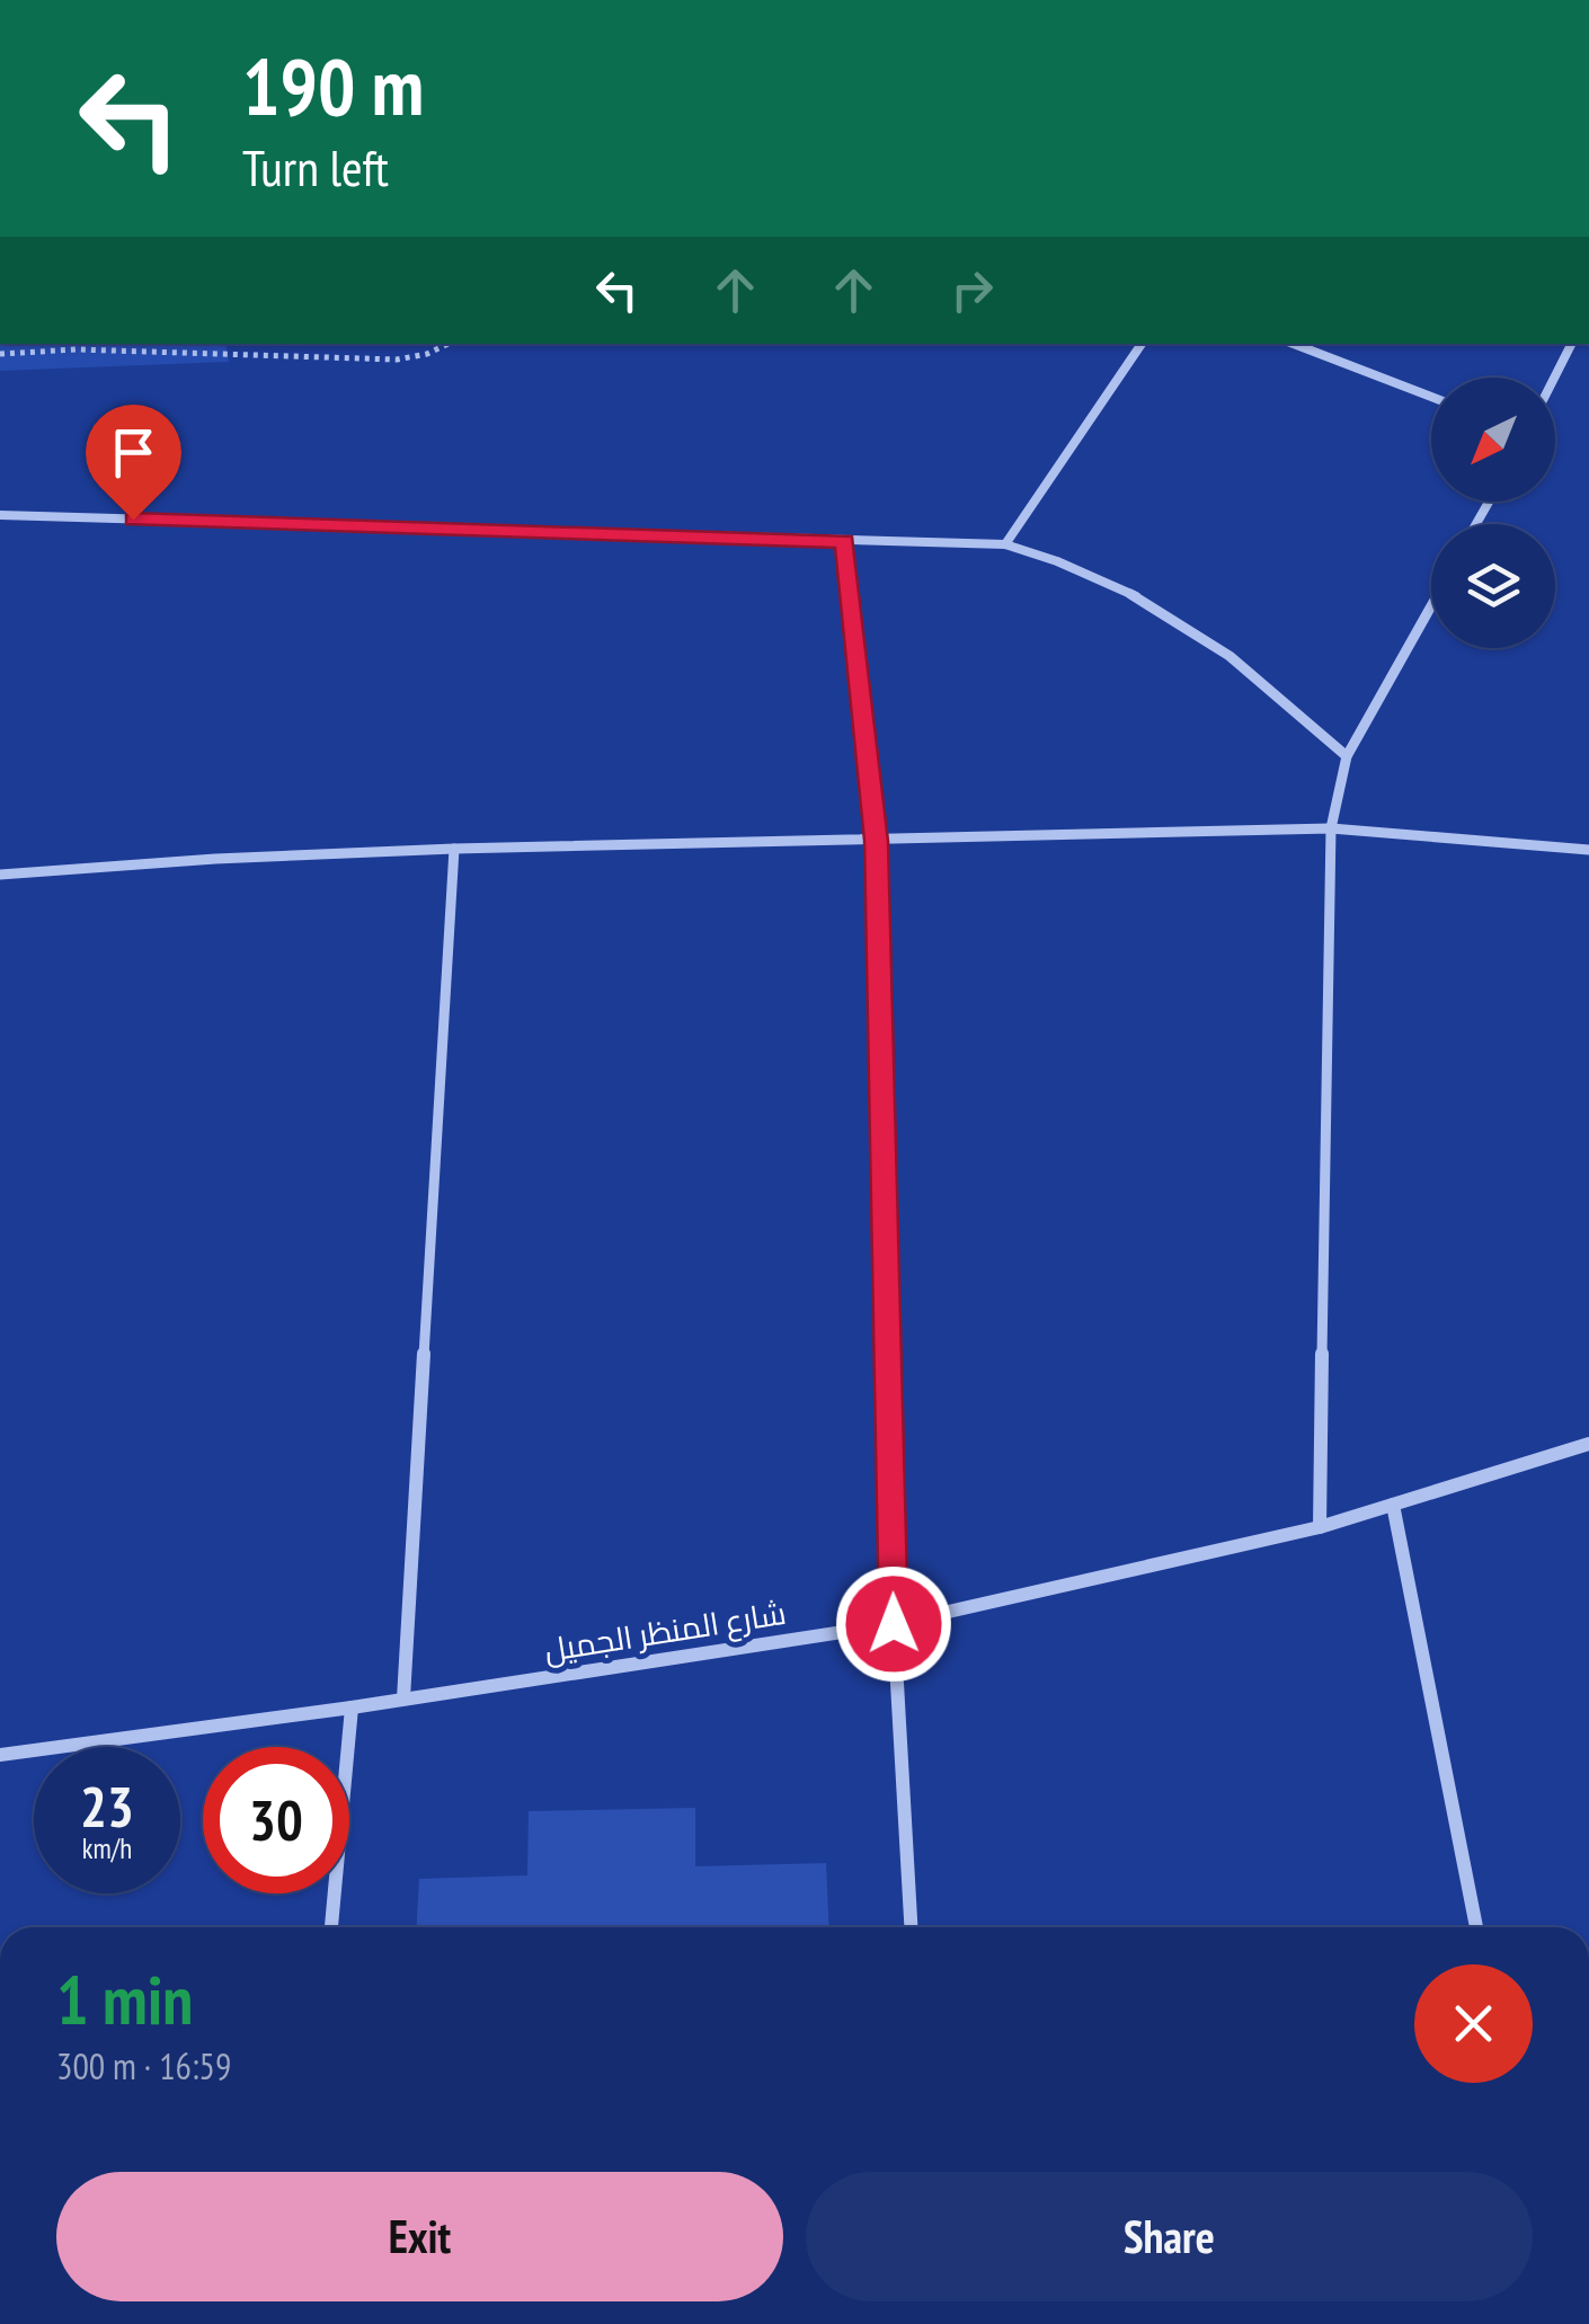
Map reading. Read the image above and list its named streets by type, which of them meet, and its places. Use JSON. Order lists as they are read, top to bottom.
{
  "streets": {
    "street": ["شارع المنظر الجميل"]
  },
  "north": "bottom left",
  "page": {
    "turn": ["190 m", "Turn left"],
    "speed": "23 km/h",
    "limit": "30",
    "heading": ["1 min", "300 m · 16:59"],
    "buttons": ["Exit", "Share"]
  }
}
